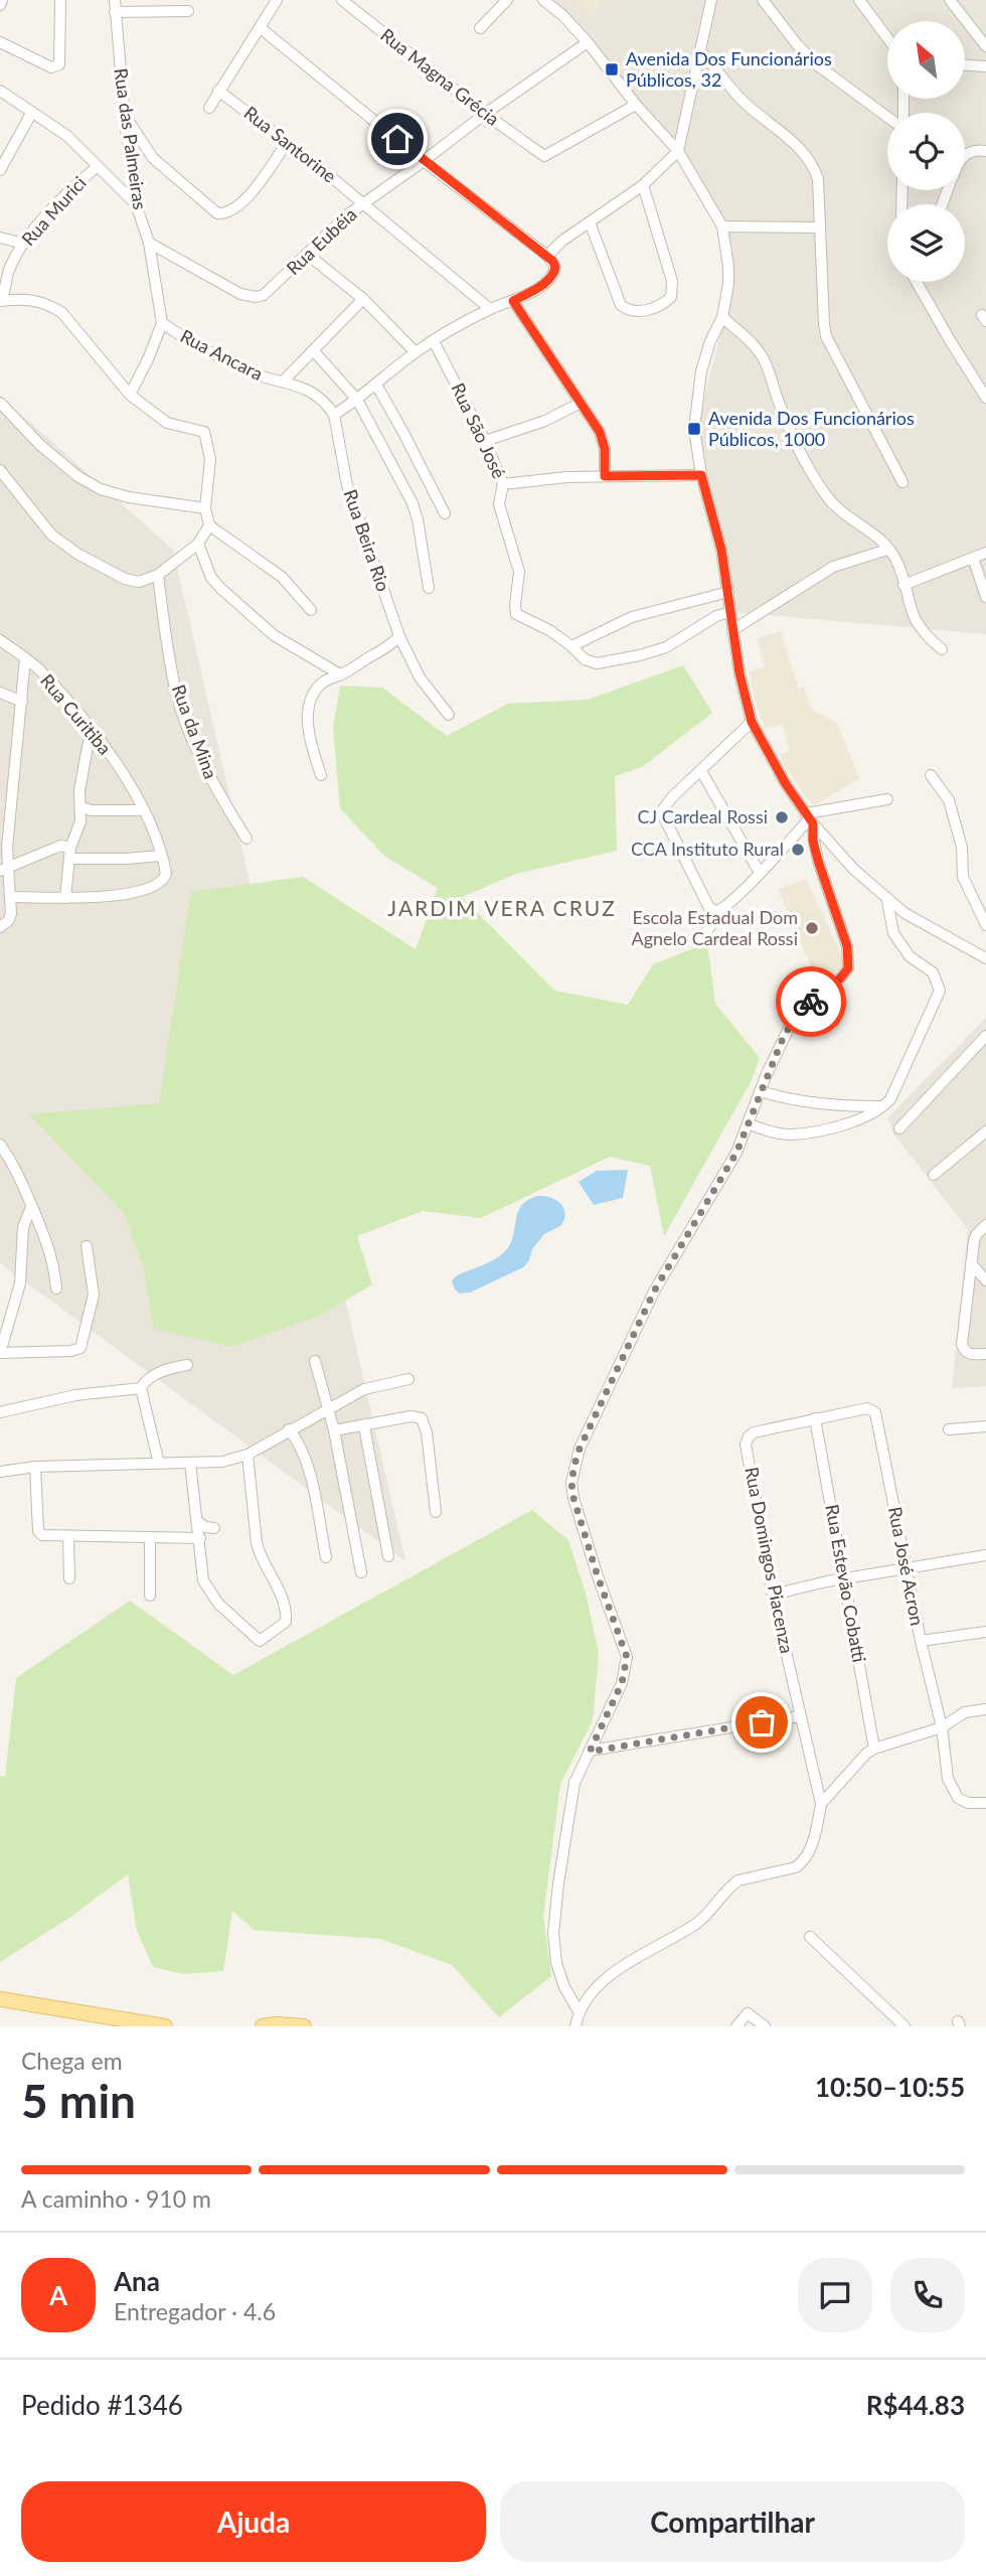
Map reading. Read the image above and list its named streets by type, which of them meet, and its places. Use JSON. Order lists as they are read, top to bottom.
{
  "streets": {
    "street": [
      "Rua Magna Grécia",
      "Rua das Palmeiras",
      "Rua Santorine",
      "Rua Murici",
      "Rua Eubéia",
      "Rua Ancara",
      "Rua São José",
      "Rua Beira Rio",
      "Rua Curitiba",
      "Rua da Mina",
      "Rua Domingos Piacenza",
      "Rua José Acron",
      "Rua Estevão Cobatti"
    ]
  },
  "crossings": [
    ["Rua Magna Grécia", "Rua Eubéia"],
    ["Rua das Palmeiras", "Rua Eubéia"],
    ["Rua das Palmeiras", "Rua Ancara"],
    ["Rua Santorine", "Rua Eubéia"],
    ["Rua Domingos Piacenza", "Rua José Acron"],
    ["Rua Domingos Piacenza", "Rua Estevão Cobatti"]
  ],
  "districts": ["JARDIM VERA CRUZ"],
  "places": {
    "transit": ["Avenida Dos Funcionários Públicos, 32", "Avenida Dos Funcionários Públicos, 1000"],
    "other": ["CJ Cardeal Rossi", "CCA Instituto Rural", "Escola Estadual Dom Agnelo Cardeal Rossi"]
  },
  "north": "top left",
  "page": {
    "heading": ["5 min", "Chega em", "10:50–10:55"],
    "panel": [
      "Ana",
      "Entregador · 4.6",
      "Pedido #1346",
      "R$44.83"
    ],
    "bar": "A caminho · 910 m",
    "round": "A",
    "buttons": ["Ajuda", "Compartilhar"]
  }
}
